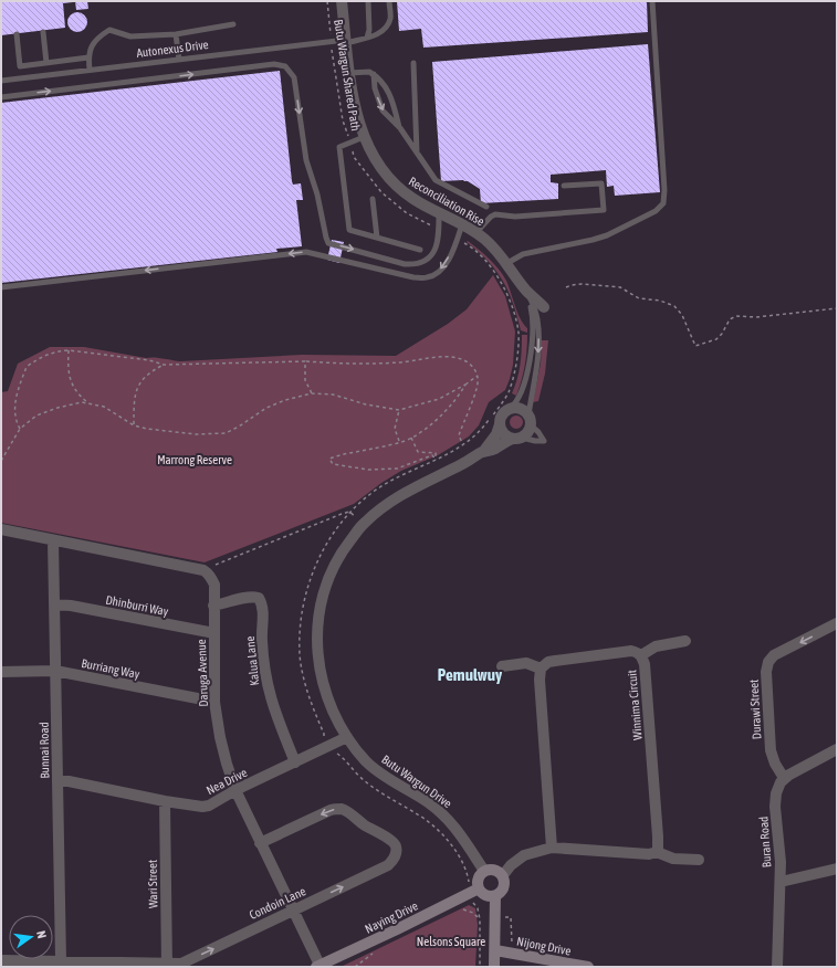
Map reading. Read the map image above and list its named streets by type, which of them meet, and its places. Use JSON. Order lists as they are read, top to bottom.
{
  "streets": {
    "street": [
      "Reconciliation Rise",
      "Dhinburri Way",
      "Kalua Lane",
      "Burriang Way",
      "Daruga Avenue",
      "Winnima Circuit",
      "Durawi Street",
      "Bunnai Road",
      "Nea Drive",
      "Butu Wargun Drive",
      "Buran Road",
      "Wari Street",
      "Condoin Lane",
      "Naying Drive",
      "Nijong Drive"
    ],
    "lane": ["Autonexus Drive"],
    "path": ["Butu Wargun Shared Path"]
  },
  "crossings": [
    ["Autonexus Drive", "Butu Wargun Shared Path"],
    ["Autonexus Drive", "Reconciliation Rise"],
    ["Dhinburri Way", "Daruga Avenue"],
    ["Dhinburri Way", "Bunnai Road"],
    ["Kalua Lane", "Daruga Avenue"],
    ["Kalua Lane", "Nea Drive"],
    ["Burriang Way", "Daruga Avenue"],
    ["Burriang Way", "Bunnai Road"],
    ["Daruga Avenue", "Nea Drive"],
    ["Daruga Avenue", "Condoin Lane"],
    ["Daruga Avenue", "Naying Drive"],
    ["Durawi Street", "Buran Road"],
    ["Bunnai Road", "Nea Drive"],
    ["Bunnai Road", "Condoin Lane"],
    ["Nea Drive", "Butu Wargun Drive"],
    ["Nea Drive", "Wari Street"],
    ["Butu Wargun Drive", "Naying Drive"],
    ["Wari Street", "Condoin Lane"]
  ],
  "one_way": ["Durawi Street"],
  "districts": ["Pemulwuy"],
  "parks": ["Marrong Reserve", "Nelsons Square"],
  "north": "right"
}
